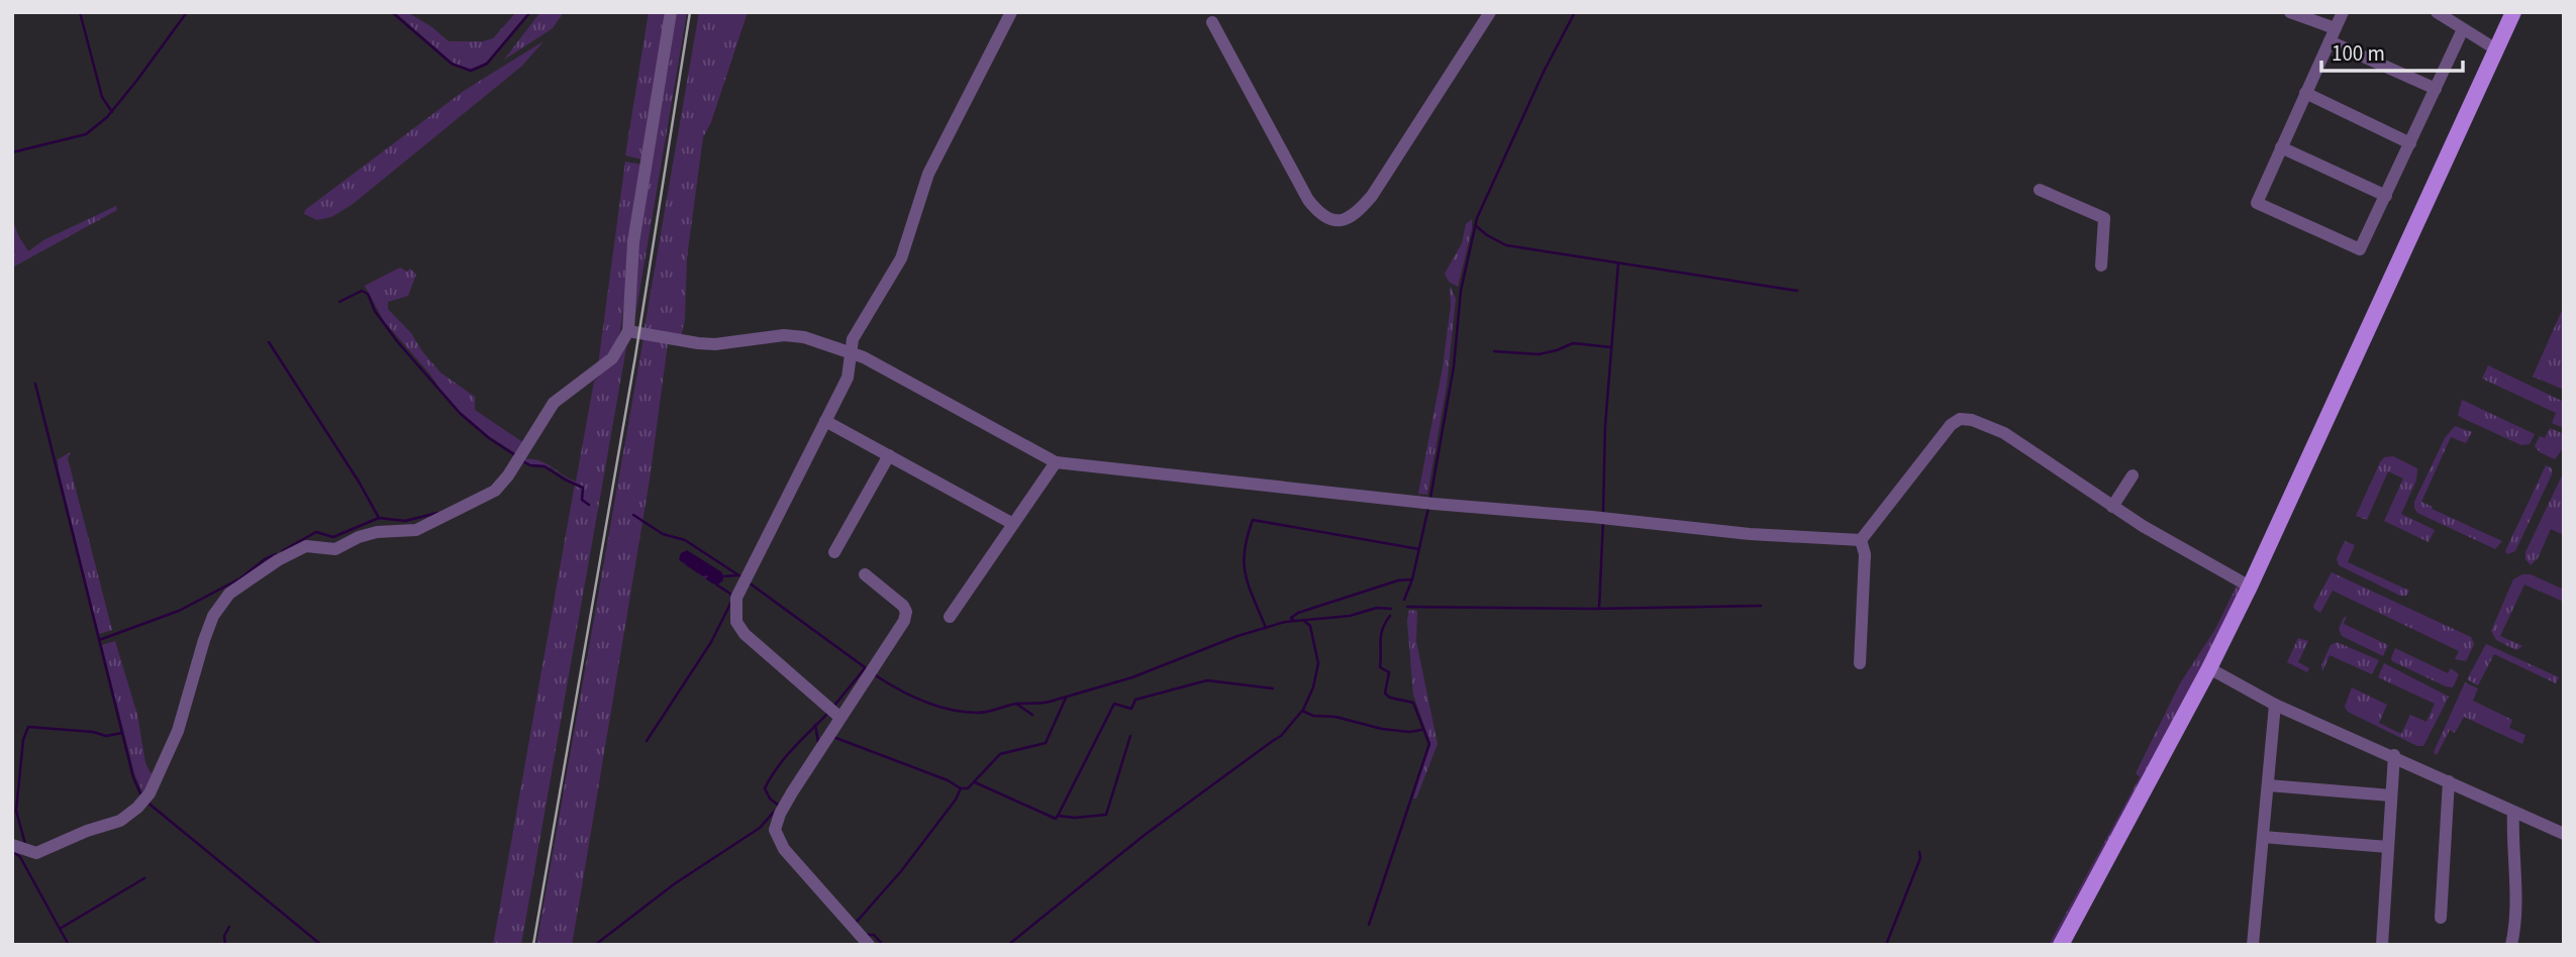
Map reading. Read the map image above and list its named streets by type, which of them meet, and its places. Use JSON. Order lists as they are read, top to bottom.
{
  "scale_bar": "100 m"
}
